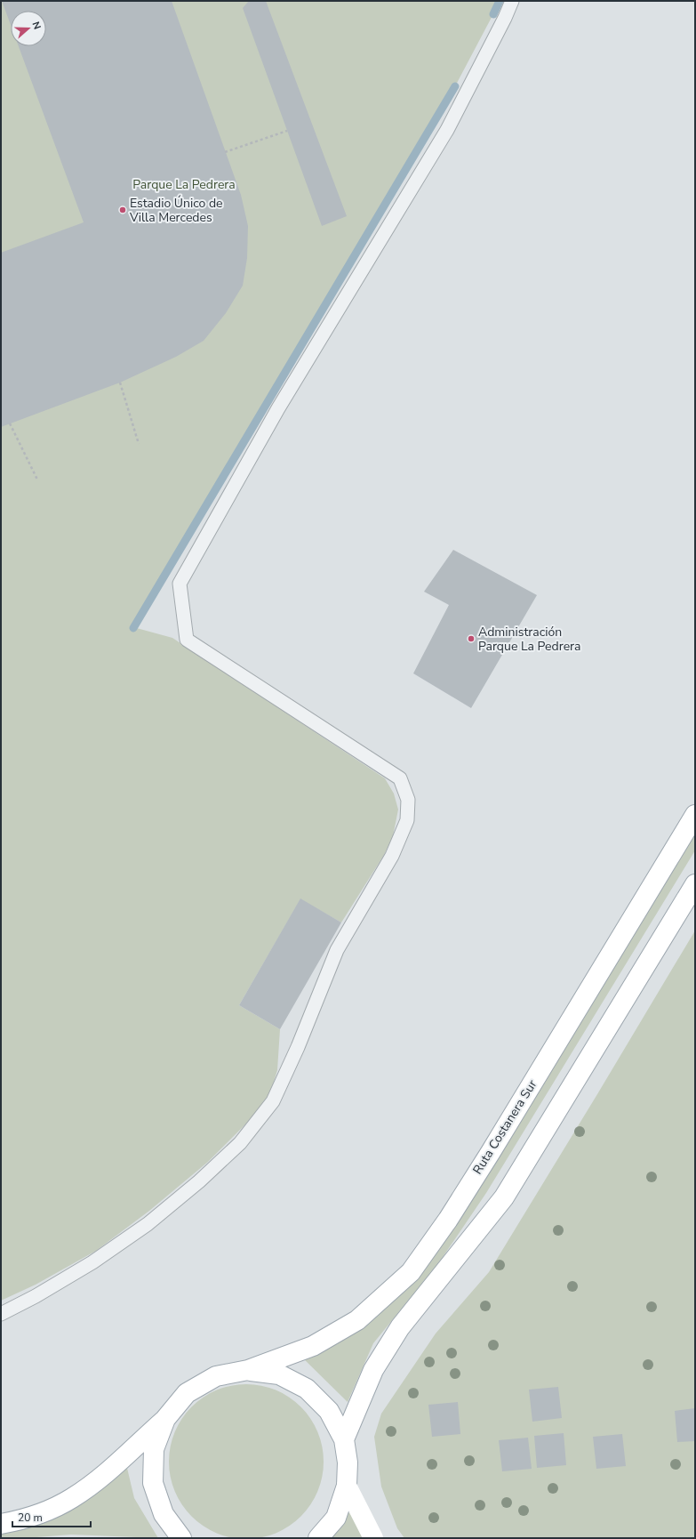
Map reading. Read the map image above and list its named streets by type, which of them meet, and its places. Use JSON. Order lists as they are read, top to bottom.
{
  "streets": {
    "main road": ["Ruta Costanera Sur"]
  },
  "parks": ["Parque La Pedrera"],
  "places": ["Estadio Único de Villa Mercedes", "Administración Parque La Pedrera"],
  "scale_bar": "20 m",
  "north": "right"
}
